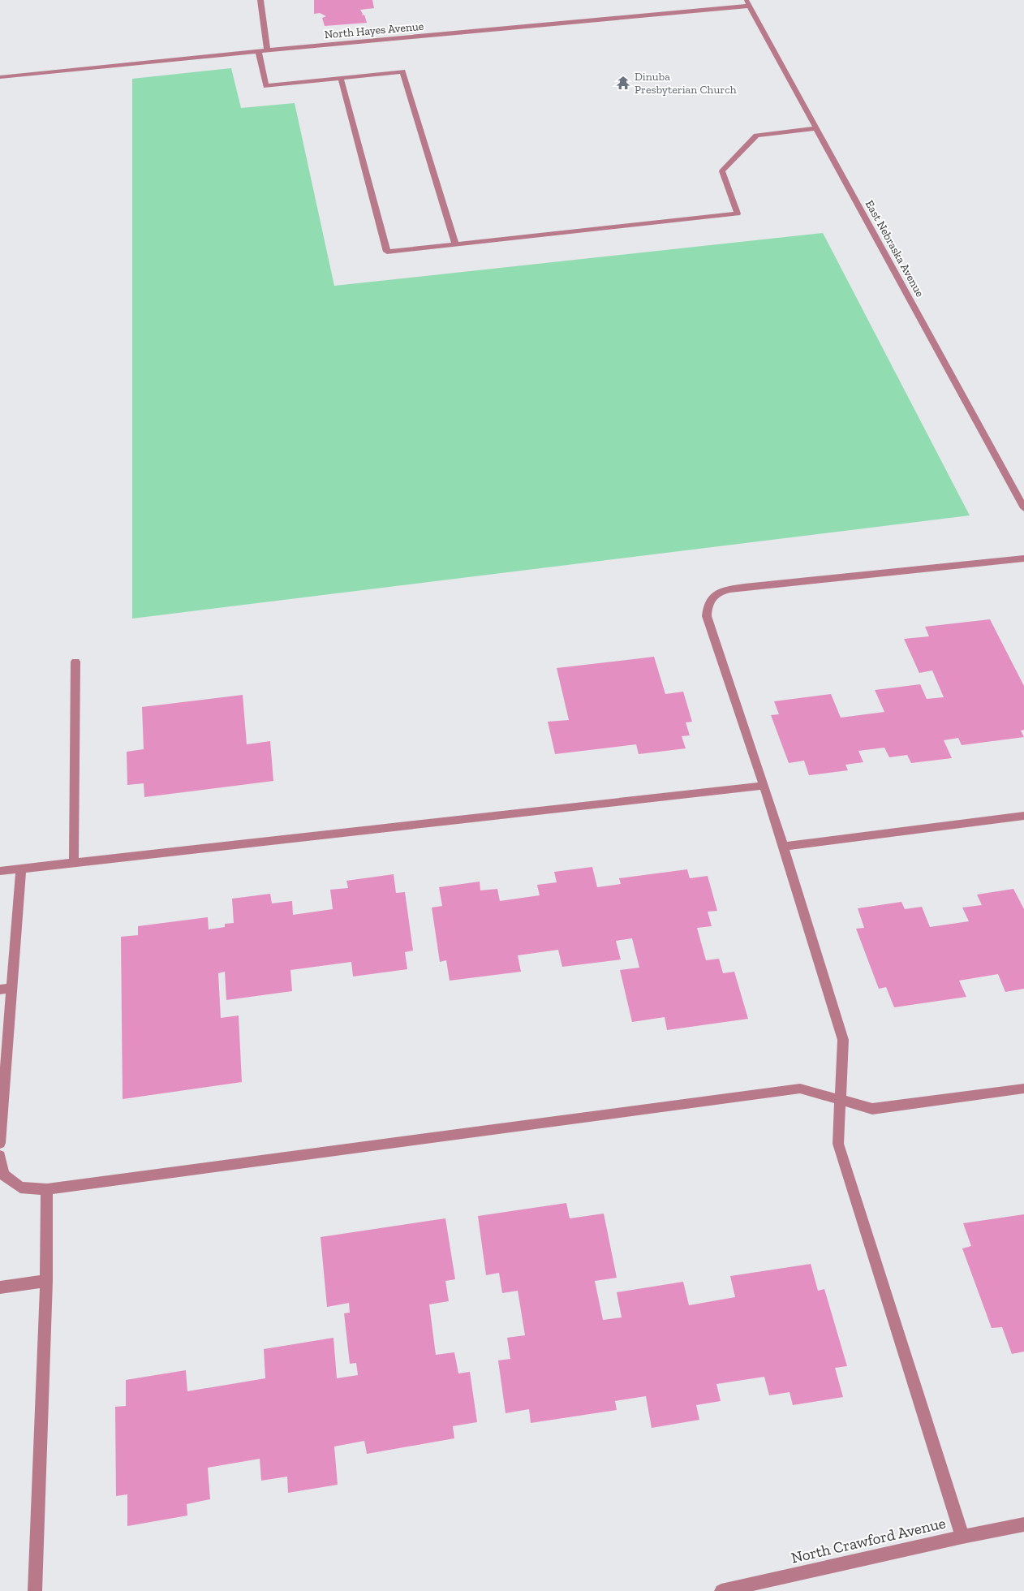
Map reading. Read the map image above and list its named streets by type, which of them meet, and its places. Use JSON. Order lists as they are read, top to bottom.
{
  "streets": {
    "street": ["North Hayes Avenue", "East Nebraska Avenue", "North Crawford Avenue"]
  },
  "crossings": [
    ["North Hayes Avenue", "East Nebraska Avenue"]
  ],
  "places": {
    "temple": ["Dinuba Presbyterian Church"]
  }
}
